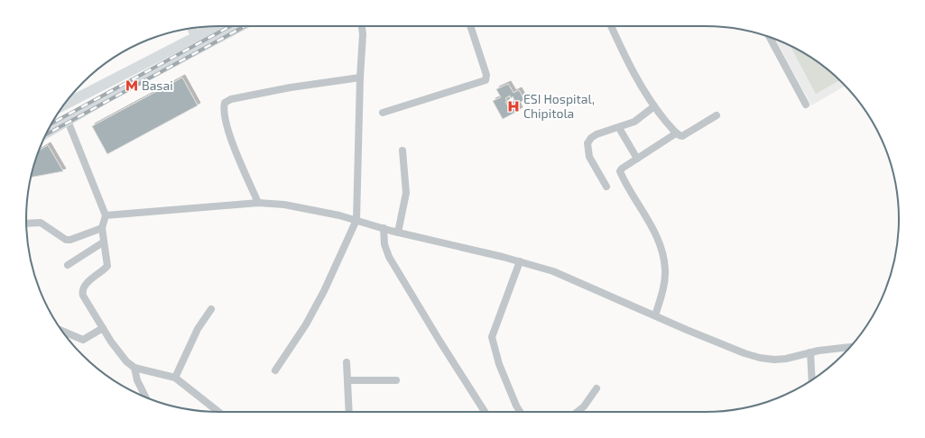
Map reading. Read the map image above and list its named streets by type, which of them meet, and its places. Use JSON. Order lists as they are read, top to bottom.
{
  "places": {
    "metro station": ["Basai"],
    "hospital": ["ESI Hospital, Chipitola"]
  }
}
